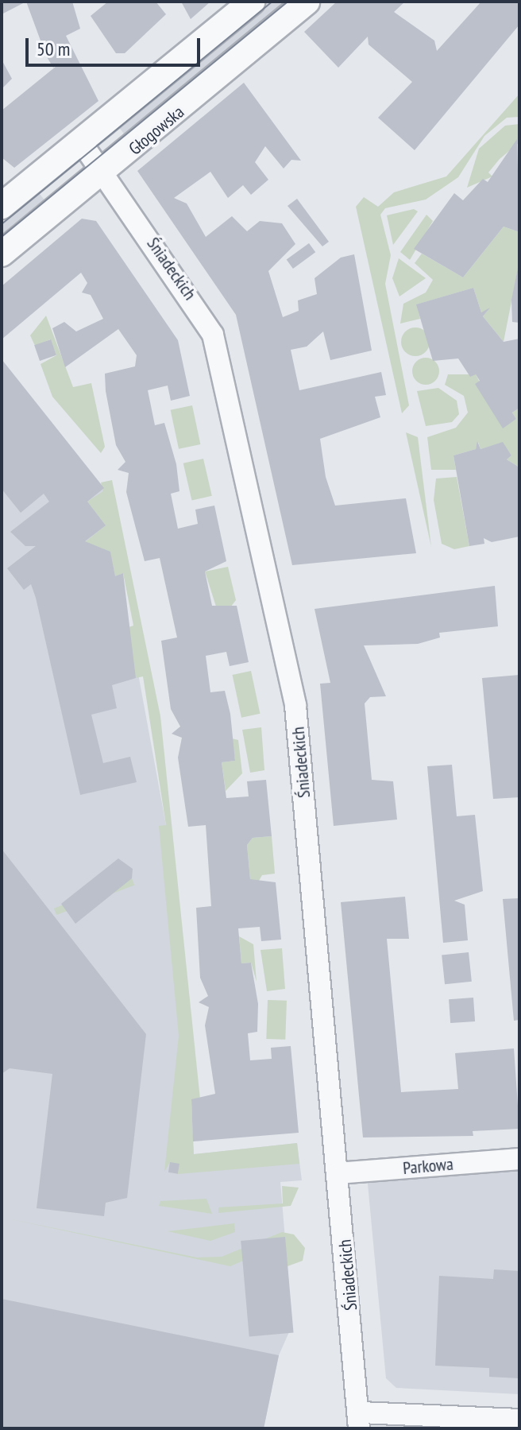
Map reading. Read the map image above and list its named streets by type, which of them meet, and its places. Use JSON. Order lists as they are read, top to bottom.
{
  "streets": {
    "street": ["Głogowska", "Śniadeckich", "Parkowa"]
  },
  "crossings": [
    ["Głogowska", "Śniadeckich"],
    ["Śniadeckich", "Parkowa"]
  ],
  "scale_bar": "50 m"
}
